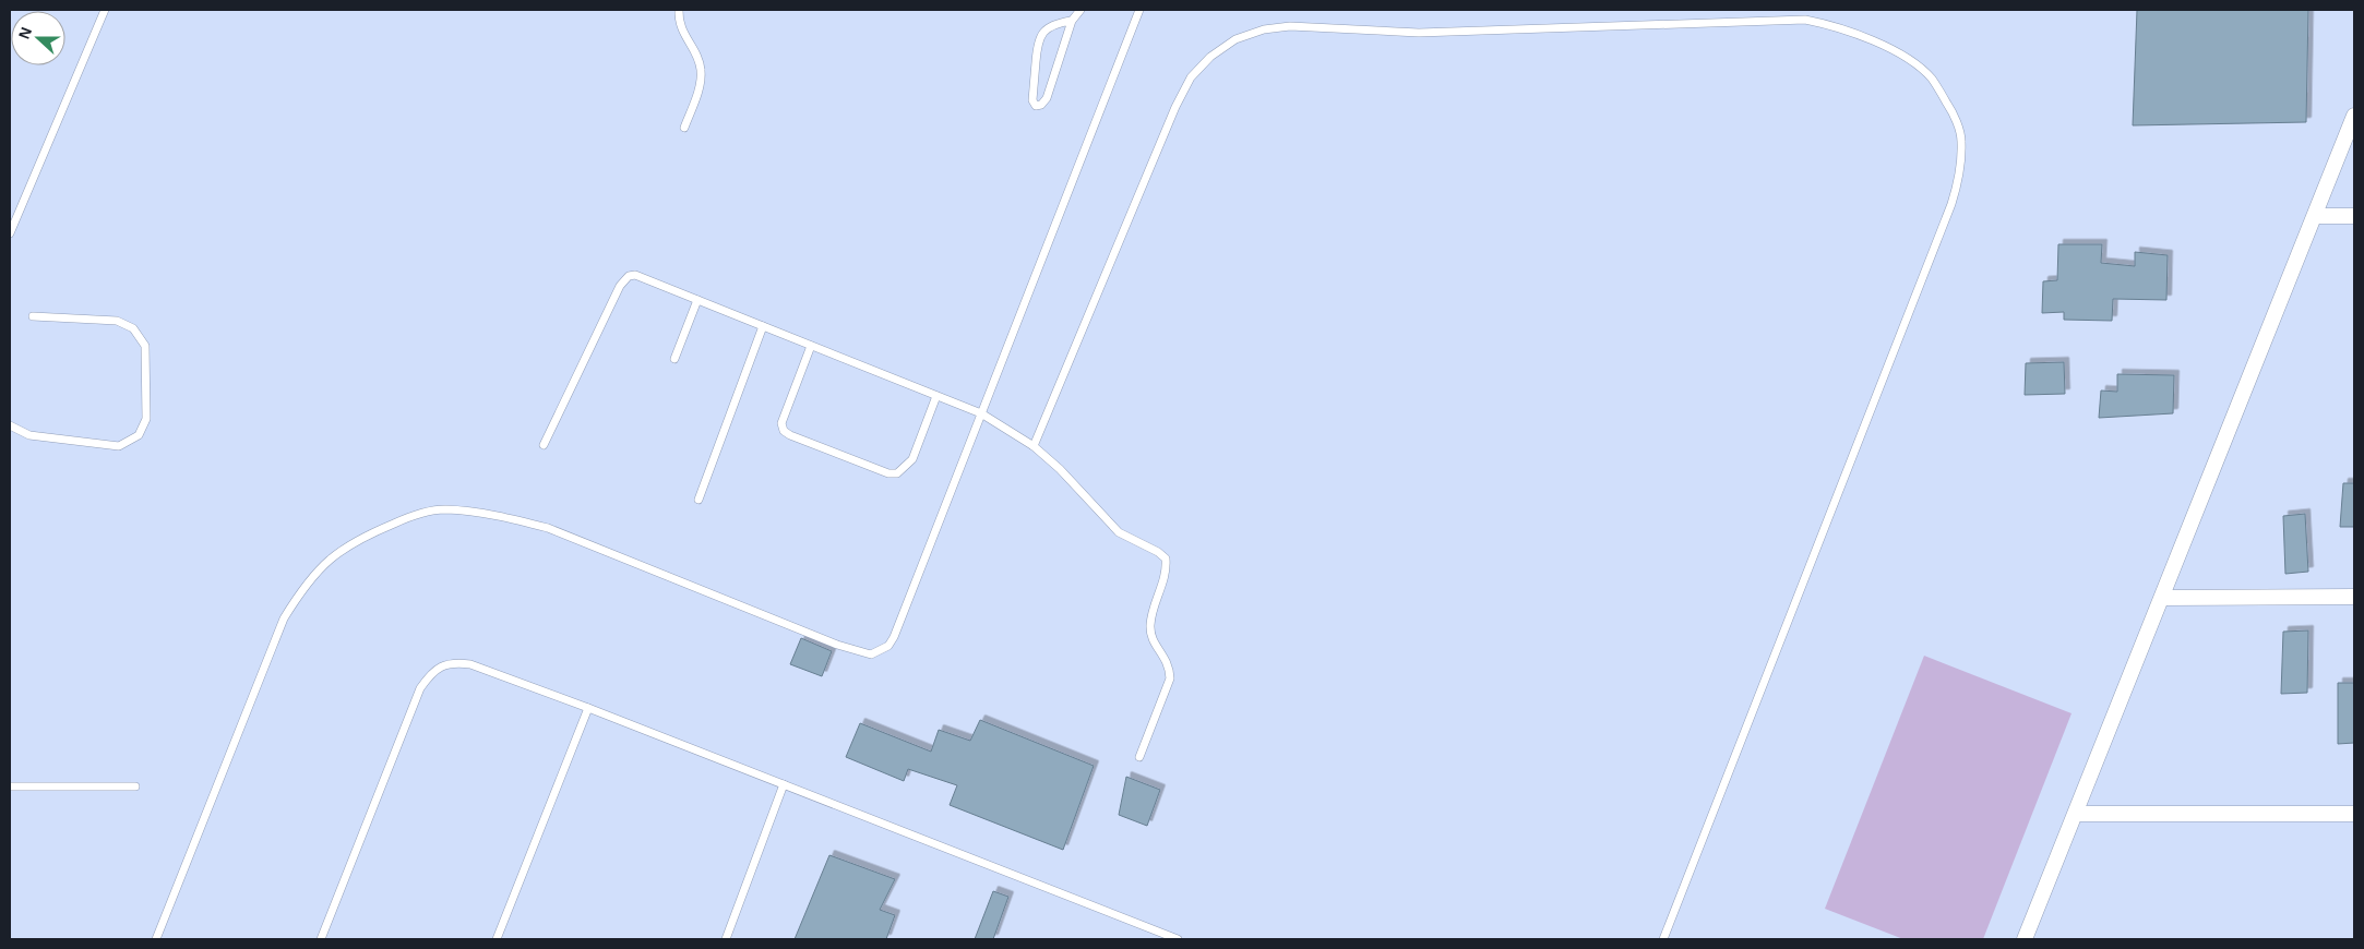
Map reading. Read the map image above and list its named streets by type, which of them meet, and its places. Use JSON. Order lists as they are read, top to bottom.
{
  "north": "left"
}
